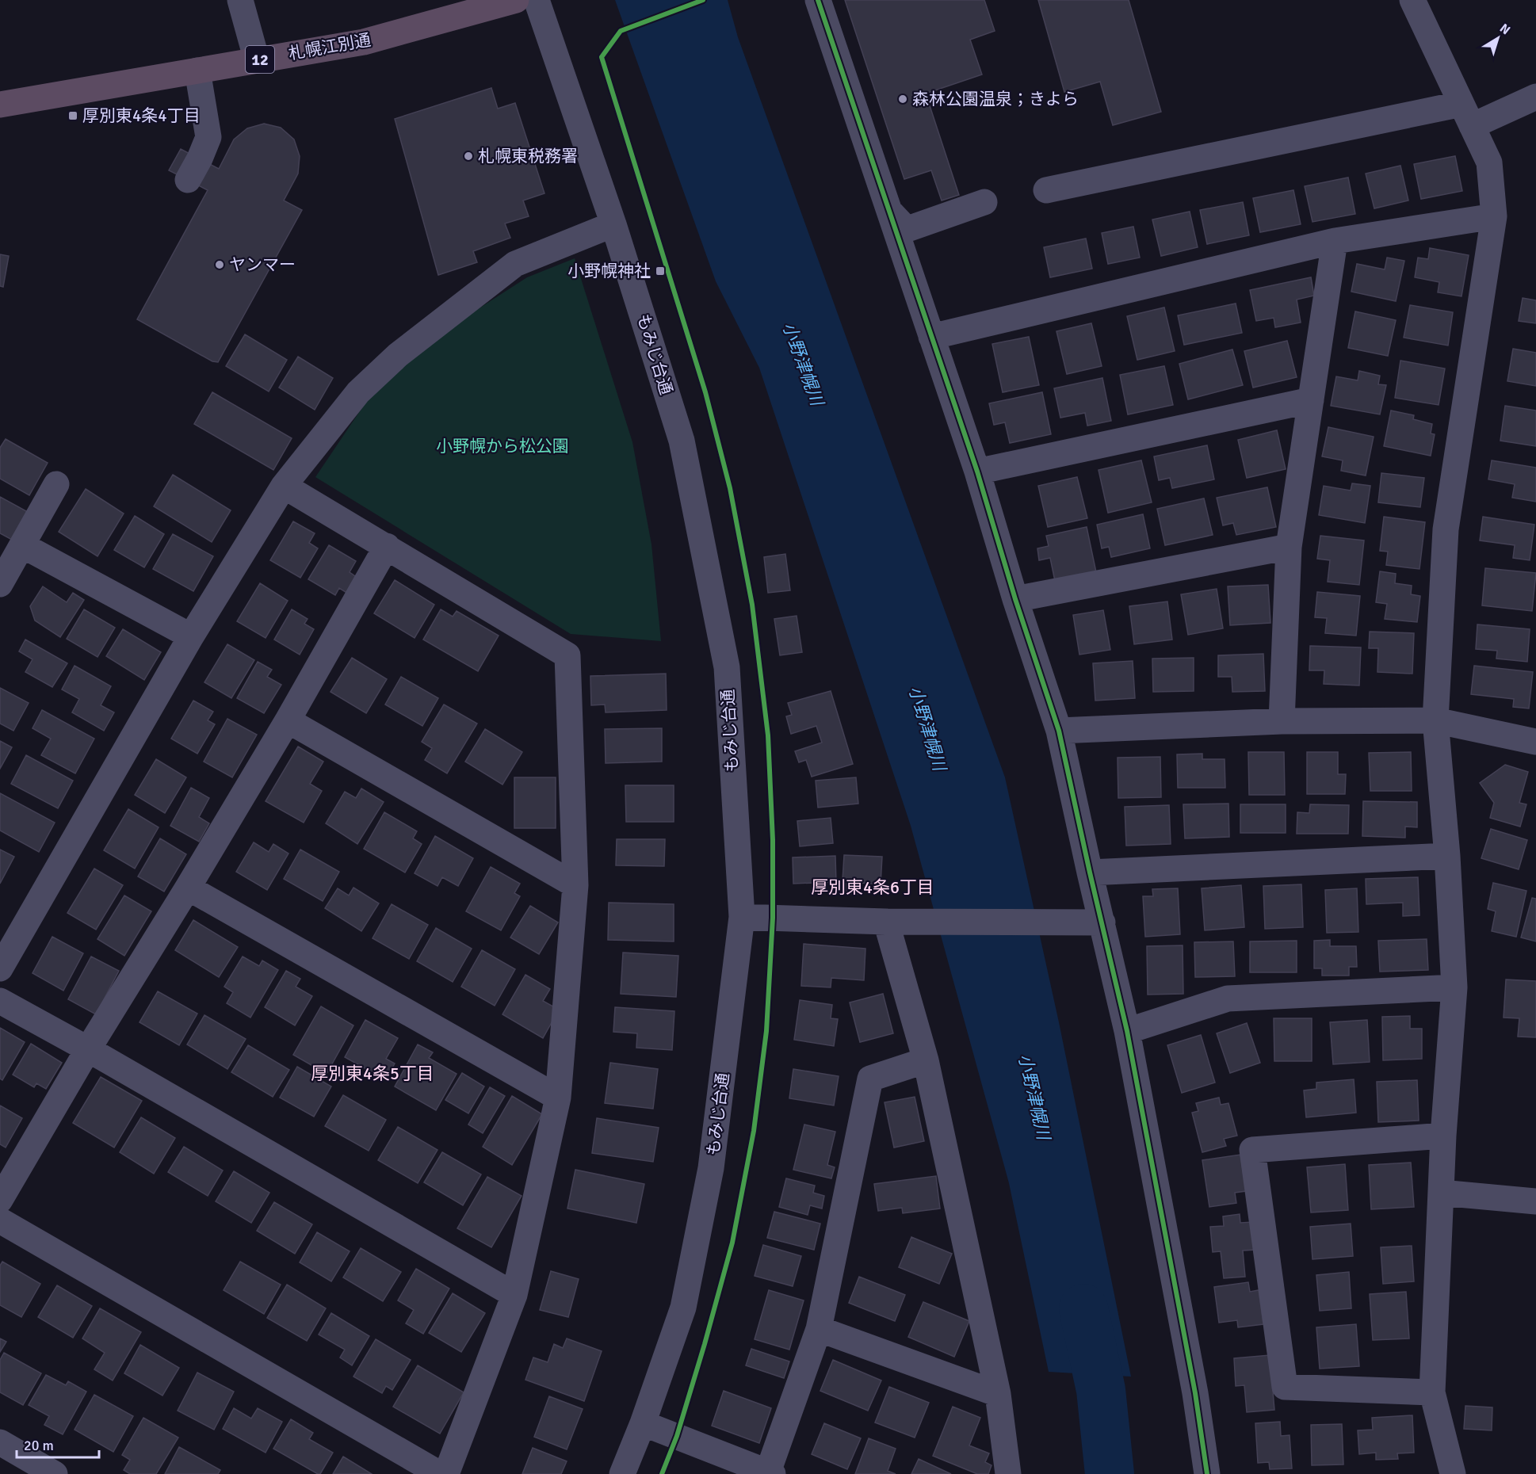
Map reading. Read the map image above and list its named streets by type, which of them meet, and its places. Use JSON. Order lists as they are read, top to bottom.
{
  "streets": {
    "highway": ["札幌江別通", "12"],
    "street": ["もみじ台通"]
  },
  "districts": ["厚別東4条6丁目", "厚別東4条5丁目"],
  "water": ["小野津幌川"],
  "parks": ["小野幌から松公園"],
  "places": {
    "other": ["森林公園温泉；きよら", "札幌東税務署", "ヤンマー"],
    "transit": ["厚別東4条4丁目", "小野幌神社"]
  },
  "scale_bar": "20 m",
  "north": "top right"
}
